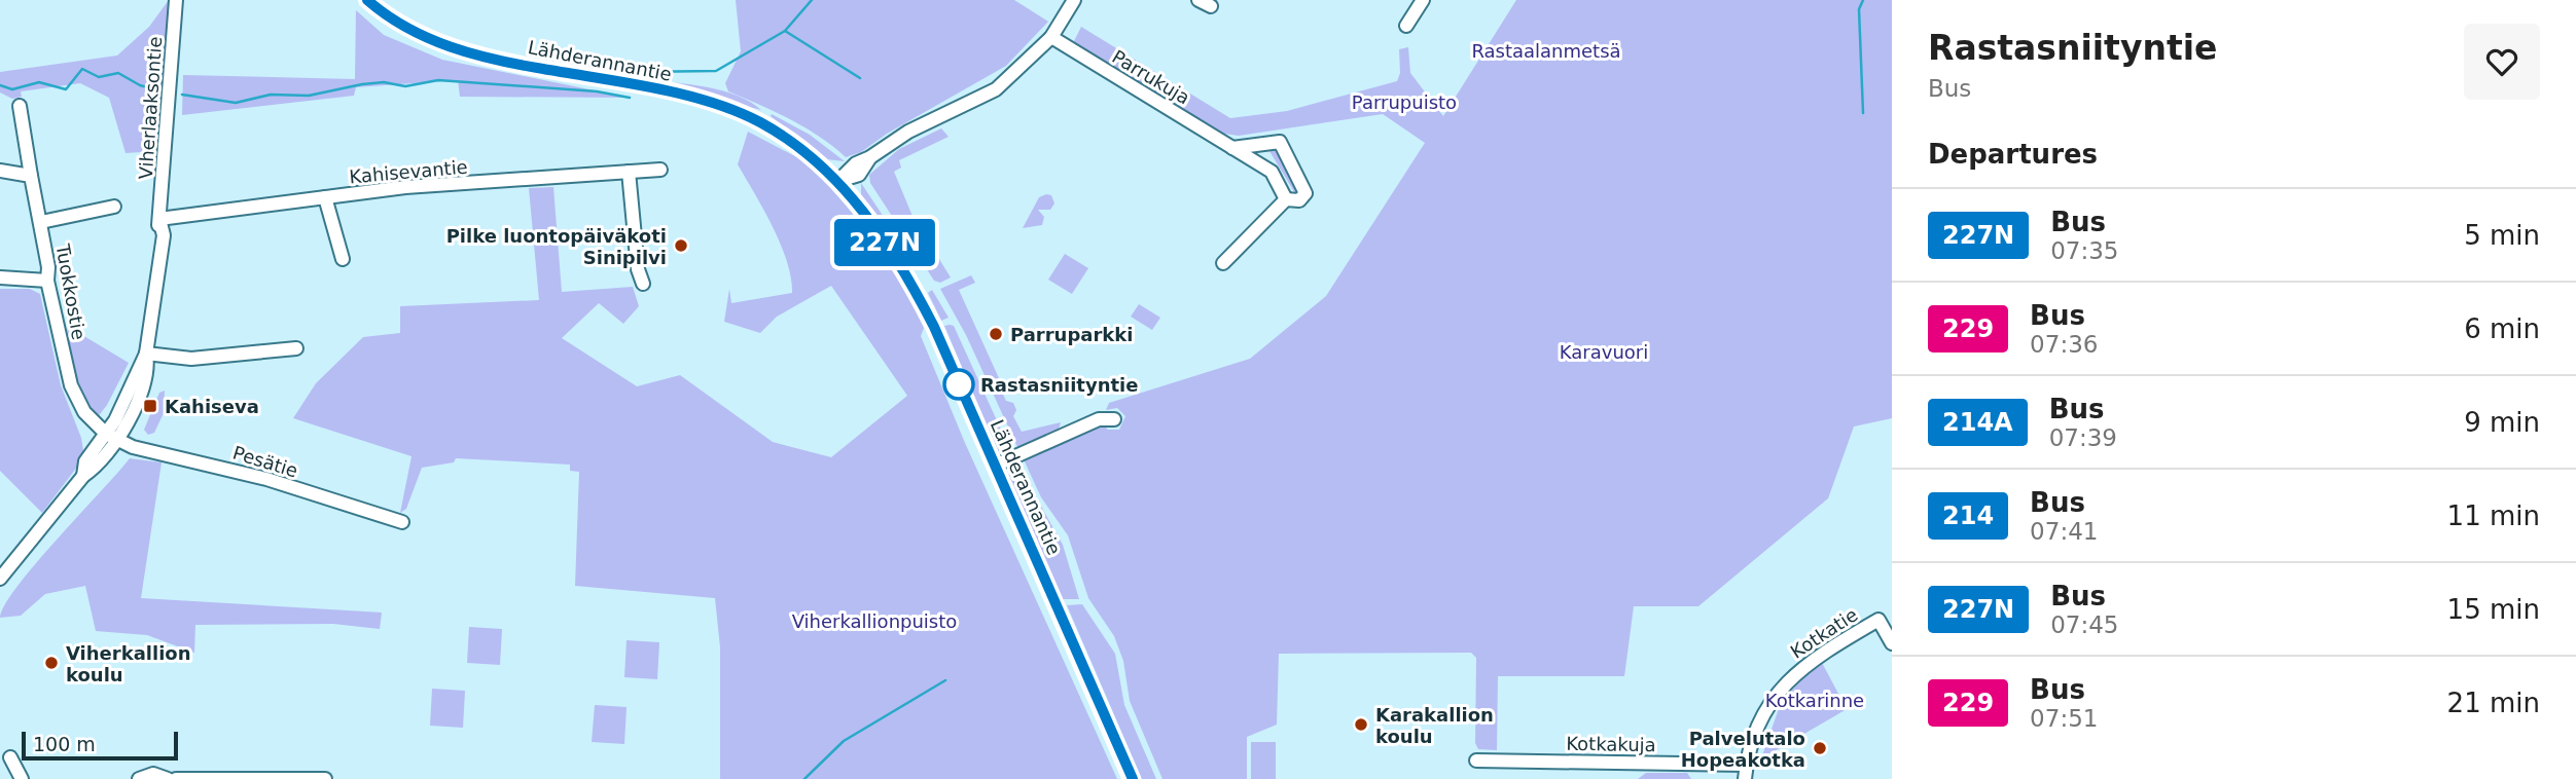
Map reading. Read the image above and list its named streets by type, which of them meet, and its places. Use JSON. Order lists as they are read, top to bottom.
{
  "streets": {
    "main road": ["Lähderannantie"],
    "street": [
      "Parrukuja",
      "Viherlaaksontie",
      "Kahisevantie",
      "Tuokkostie",
      "Pesätie",
      "Kotkatie",
      "Kotkakuja"
    ]
  },
  "crossings": [
    ["Viherlaaksontie", "Kahisevantie"],
    ["Viherlaaksontie", "Tuokkostie"],
    ["Viherlaaksontie", "Pesätie"],
    ["Tuokkostie", "Pesätie"],
    ["Kotkatie", "Kotkakuja"]
  ],
  "parks": [
    "Rastaalanmetsä",
    "Parrupuisto",
    "Karavuori",
    "Viherkallionpuisto",
    "Kotkarinne"
  ],
  "places": {
    "other": [
      "Pilke luontopäiväkoti Sinipilvi",
      "Parruparkki",
      "Rastasniityntie",
      "Viherkallion koulu",
      "Karakallion koulu",
      "Palvelutalo Hopeakotka"
    ],
    "transit": ["Kahiseva"]
  },
  "lines": ["bus line 227N"],
  "scale_bar": "100 m",
  "page": {
    "on_map": "227N",
    "heading": [
      ["Rastasniityntie", "Bus"],
      "Departures"
    ],
    "list": [
      {
        "mark": "227N",
        "name": "Bus",
        "note": "07:35",
        "value": "5 min"
      },
      {
        "mark": "229",
        "name": "Bus",
        "note": "07:36",
        "value": "6 min"
      },
      {
        "mark": "214A",
        "name": "Bus",
        "note": "07:39",
        "value": "9 min"
      },
      {
        "mark": "214",
        "name": "Bus",
        "note": "07:41",
        "value": "11 min"
      },
      {
        "mark": "227N",
        "name": "Bus",
        "note": "07:45",
        "value": "15 min"
      },
      {
        "mark": "229",
        "name": "Bus",
        "note": "07:51",
        "value": "21 min"
      }
    ],
    "scale": "100 m"
  }
}
